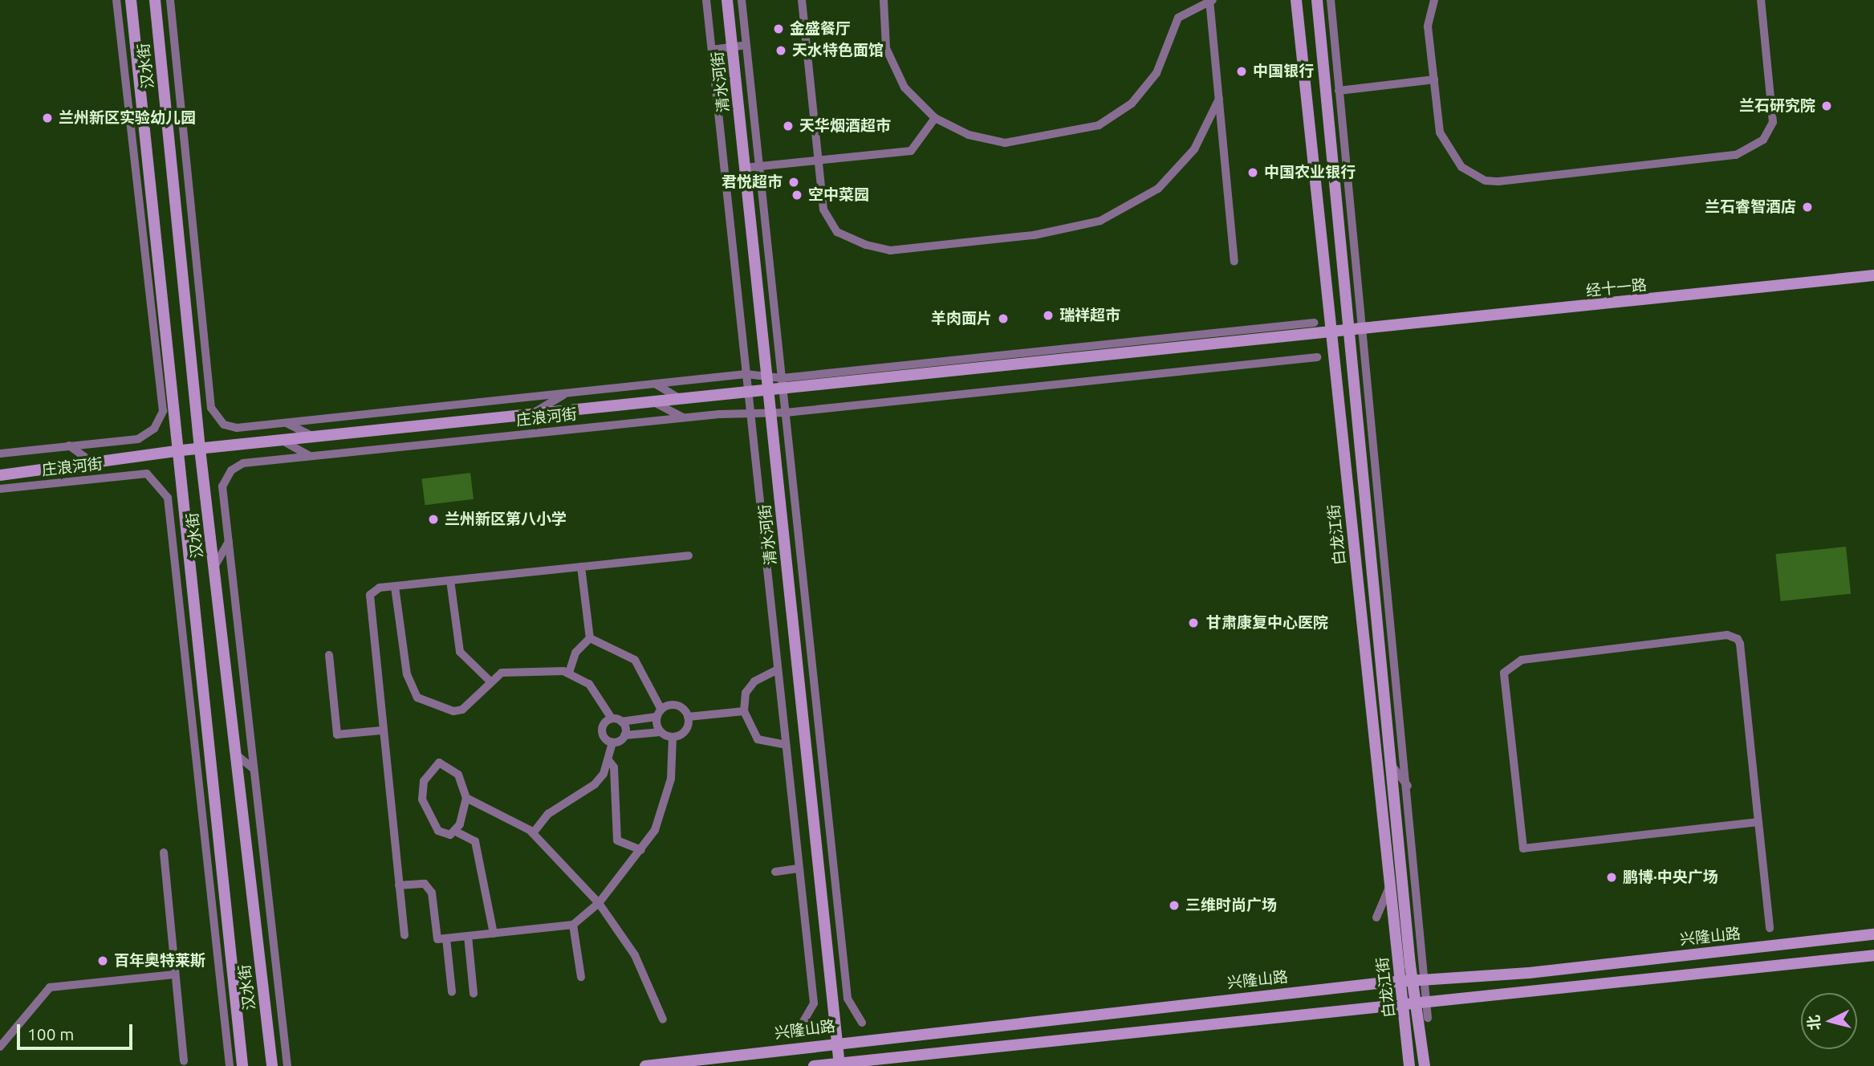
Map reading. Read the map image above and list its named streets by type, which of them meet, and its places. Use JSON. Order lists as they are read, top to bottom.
{
  "streets": {
    "street": [
      "汉水街",
      "清水河街",
      "经十一路",
      "庄浪河街",
      "白龙江街",
      "兴隆山路"
    ]
  },
  "crossings": [
    ["汉水街", "经十一路"],
    ["清水河街", "经十一路"],
    ["清水河街", "庄浪河街"],
    ["清水河街", "兴隆山路"],
    ["经十一路", "白龙江街"],
    ["白龙江街", "兴隆山路"]
  ],
  "places": [
    "金盛餐厅",
    "天水特色面馆",
    "中国银行",
    "兰石研究院",
    "兰州新区实验幼儿园",
    "天华烟酒超市",
    "中国农业银行",
    "君悦超市",
    "空中菜园",
    "兰石睿智酒店",
    "瑞祥超市",
    "羊肉面片",
    "兰州新区第八小学",
    "甘肃康复中心医院",
    "鹏博·中央广场",
    "三维时尚广场",
    "百年奥特莱斯"
  ],
  "scale_bar": "100 m",
  "north": "left"
}
